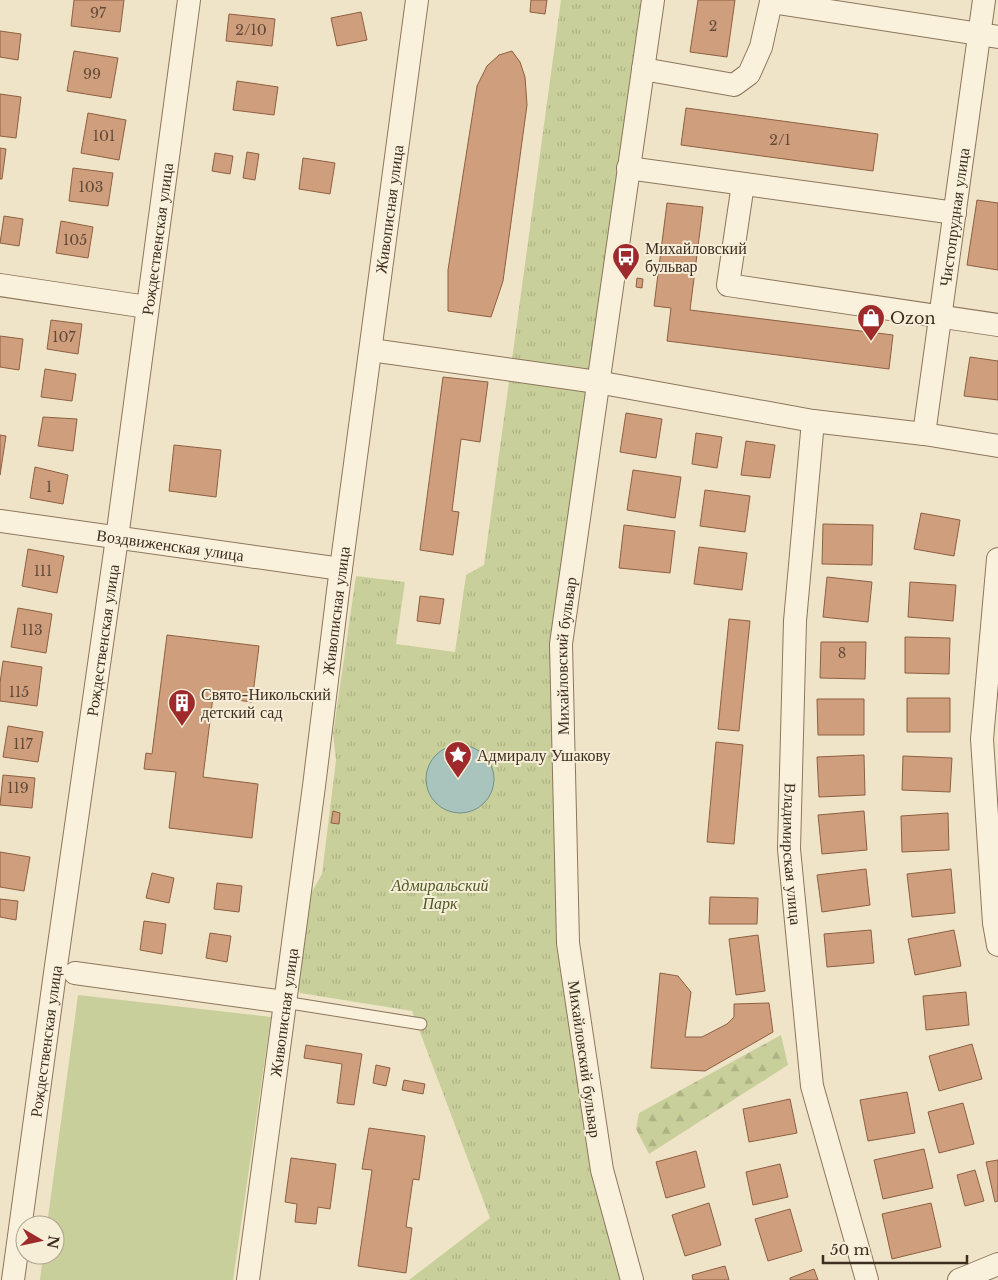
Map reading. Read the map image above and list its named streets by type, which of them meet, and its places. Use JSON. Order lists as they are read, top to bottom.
{
  "streets": {
    "street": [
      "Живописная улица",
      "Чистопрудная улица",
      "Рождественская улица",
      "Воздвиженская улица",
      "Михайловский бульвар",
      "Владимирская улица"
    ]
  },
  "crossings": [
    ["Живописная улица", "Воздвиженская улица"],
    ["Рождественская улица", "Воздвиженская улица"]
  ],
  "parks": ["Адмиральский Парк"],
  "places": {
    "bus stop": ["Михайловский бульвар"],
    "shop": ["Ozon"],
    "building": ["Свято-Никольский детский сад"],
    "place": ["Адмиралу Ушакову"]
  },
  "house_numbers": [
    "97",
    "2",
    "2/10",
    "99",
    "101",
    "2/1",
    "103",
    "105",
    "107",
    "1",
    "111",
    "113",
    "8",
    "115",
    "117",
    "119"
  ],
  "scale_bar": "50 m",
  "north": "right"
}
